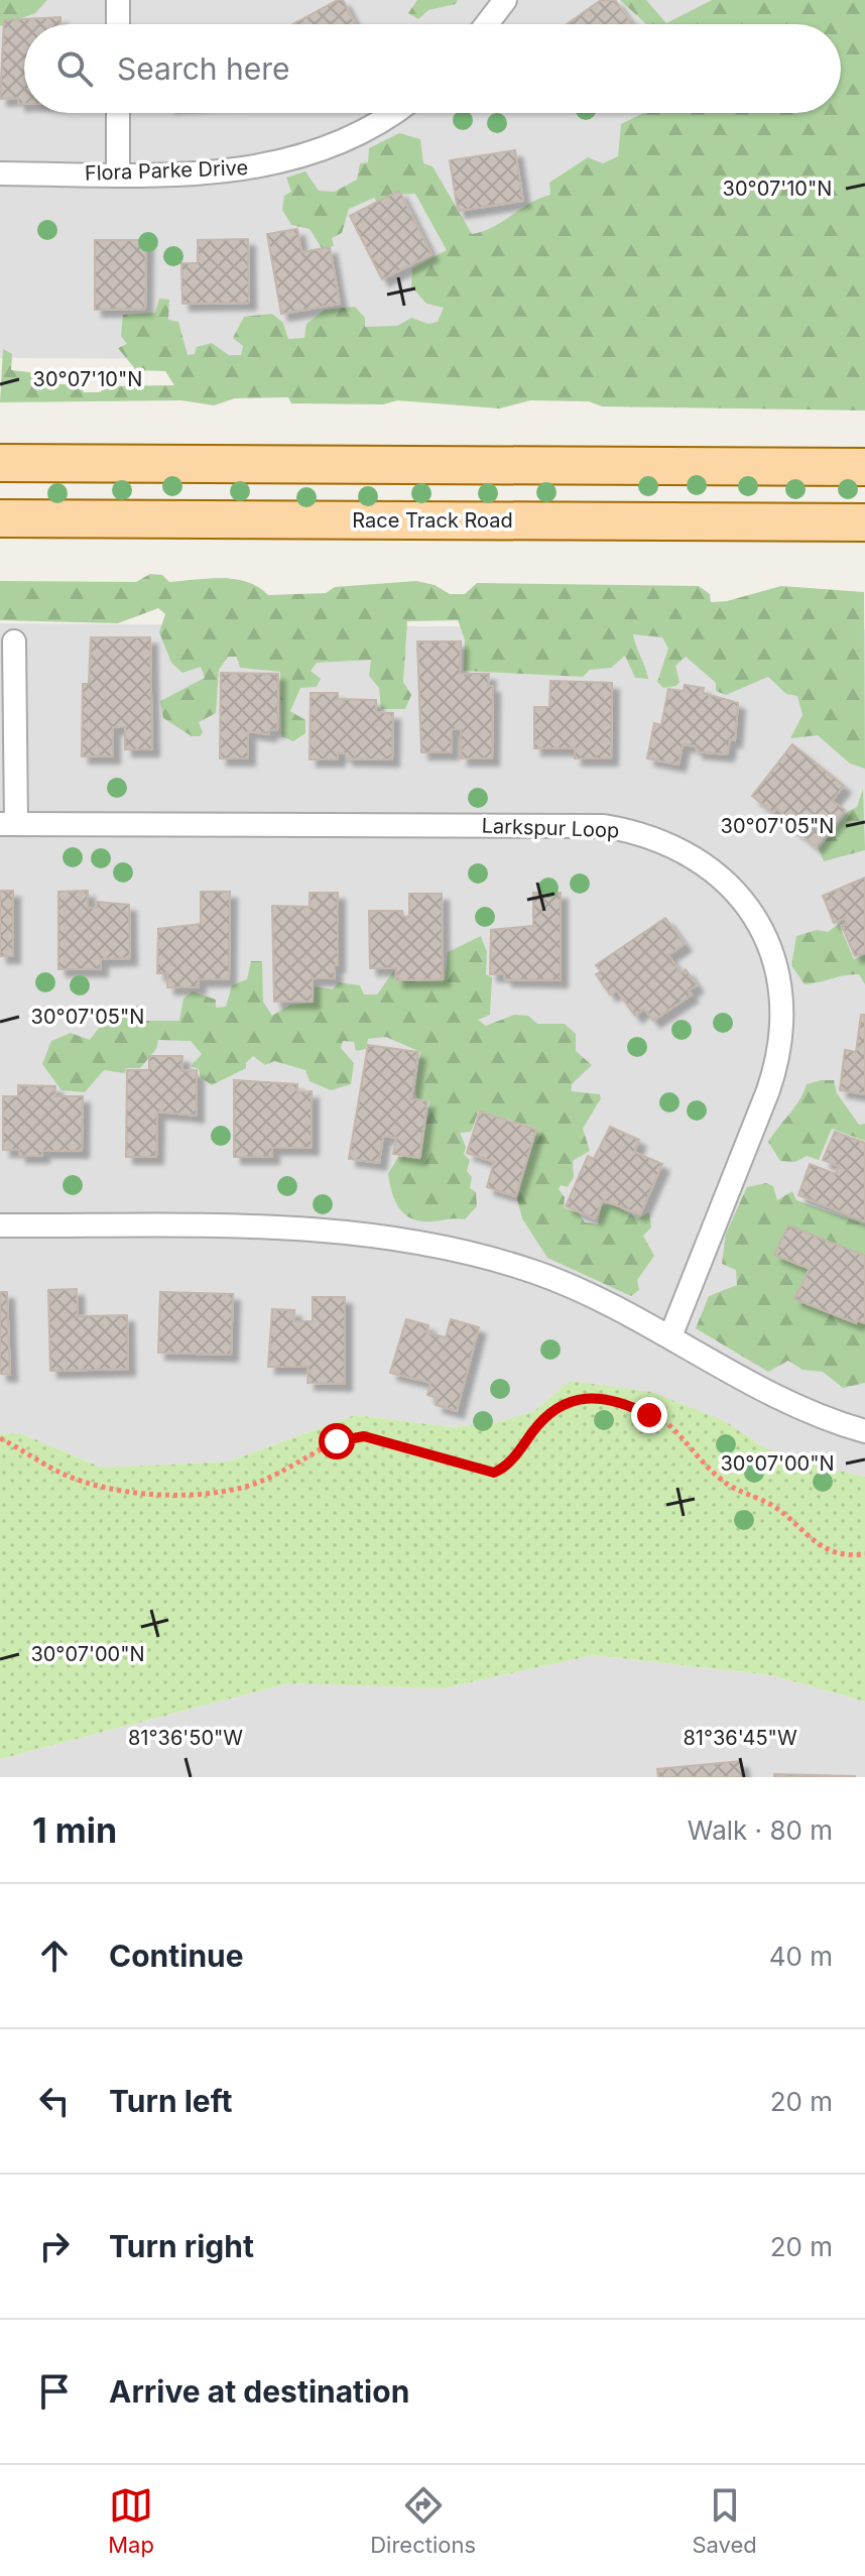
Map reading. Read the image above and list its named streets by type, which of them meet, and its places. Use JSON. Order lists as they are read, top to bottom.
{
  "streets": {
    "main road": ["Race Track Road"],
    "street": ["Flora Parke Drive", "Larkspur Loop"]
  },
  "page": {
    "search": "Search here",
    "heading": ["1 min", "Walk · 80 m"],
    "list": [
      ["Continue", "40 m"],
      ["Turn left", "20 m"],
      ["Turn right", "20 m"],
      "Arrive at destination"
    ],
    "nav": ["Map", "Directions", "Saved"]
  },
  "coordinates": [
    "30°07'10\"N",
    "30°07'05\"N",
    "30°07'00\"N",
    "81°36'50\"W",
    "81°36'45\"W"
  ]
}
